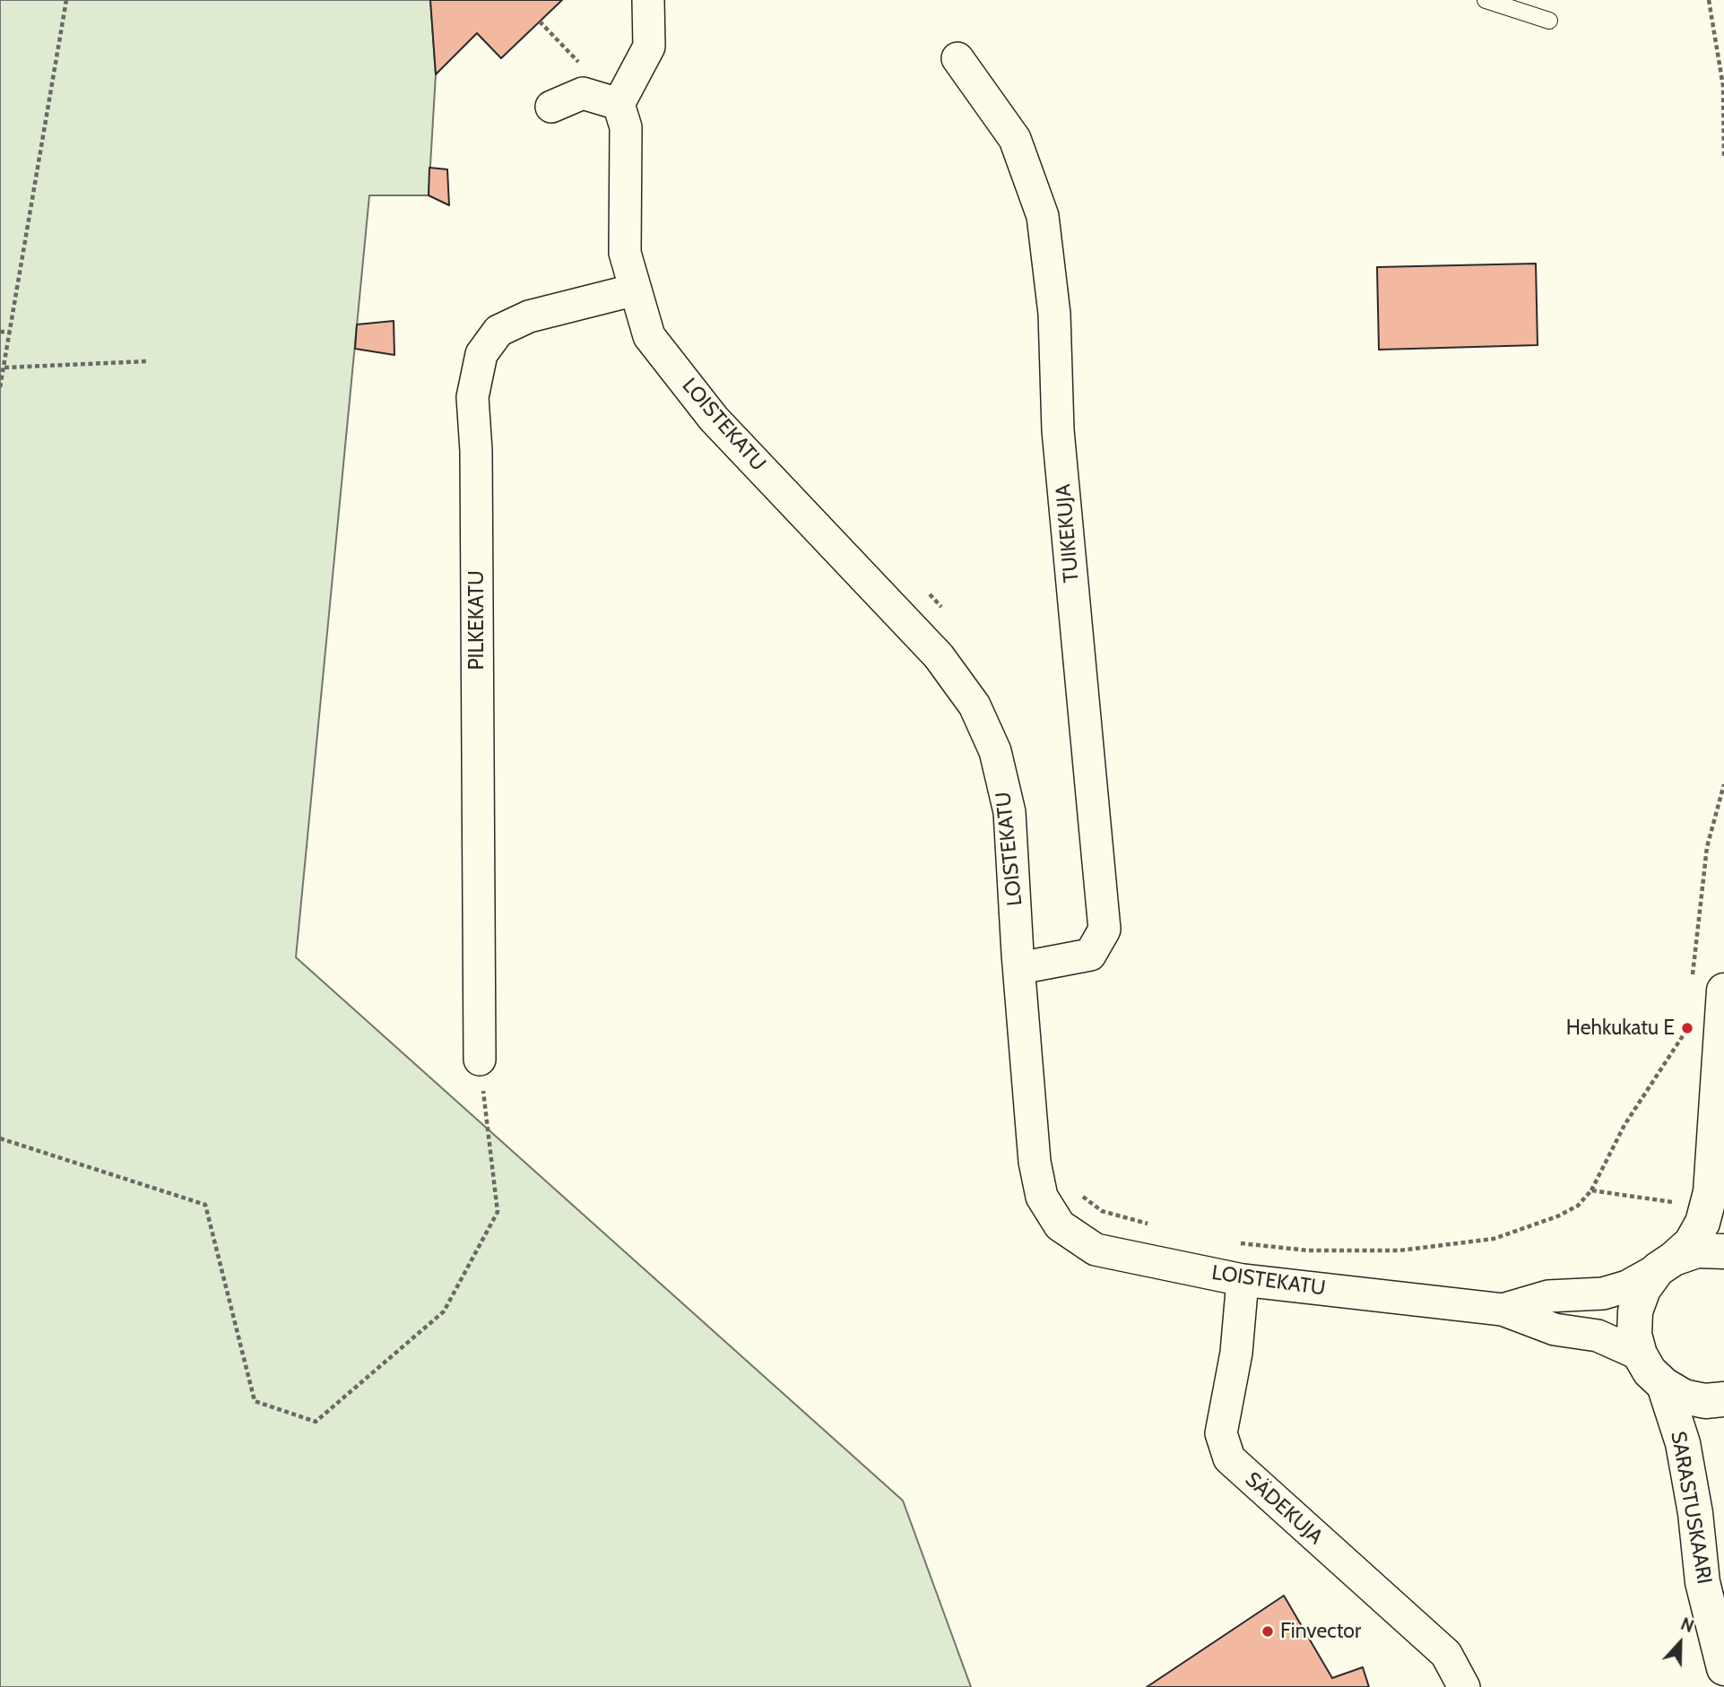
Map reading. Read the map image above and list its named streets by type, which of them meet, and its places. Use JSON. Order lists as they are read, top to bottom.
{
  "streets": {
    "street": [
      "LOISTEKATU",
      "TUIKEKUJA",
      "PILKEKATU",
      "SARASTUSKAARI",
      "SÄDEKUJA"
    ]
  },
  "crossings": [
    ["LOISTEKATU", "TUIKEKUJA"],
    ["LOISTEKATU", "PILKEKATU"],
    ["LOISTEKATU", "SÄDEKUJA"]
  ],
  "places": ["Hehkukatu E", "Finvector"],
  "north": "top"
}
